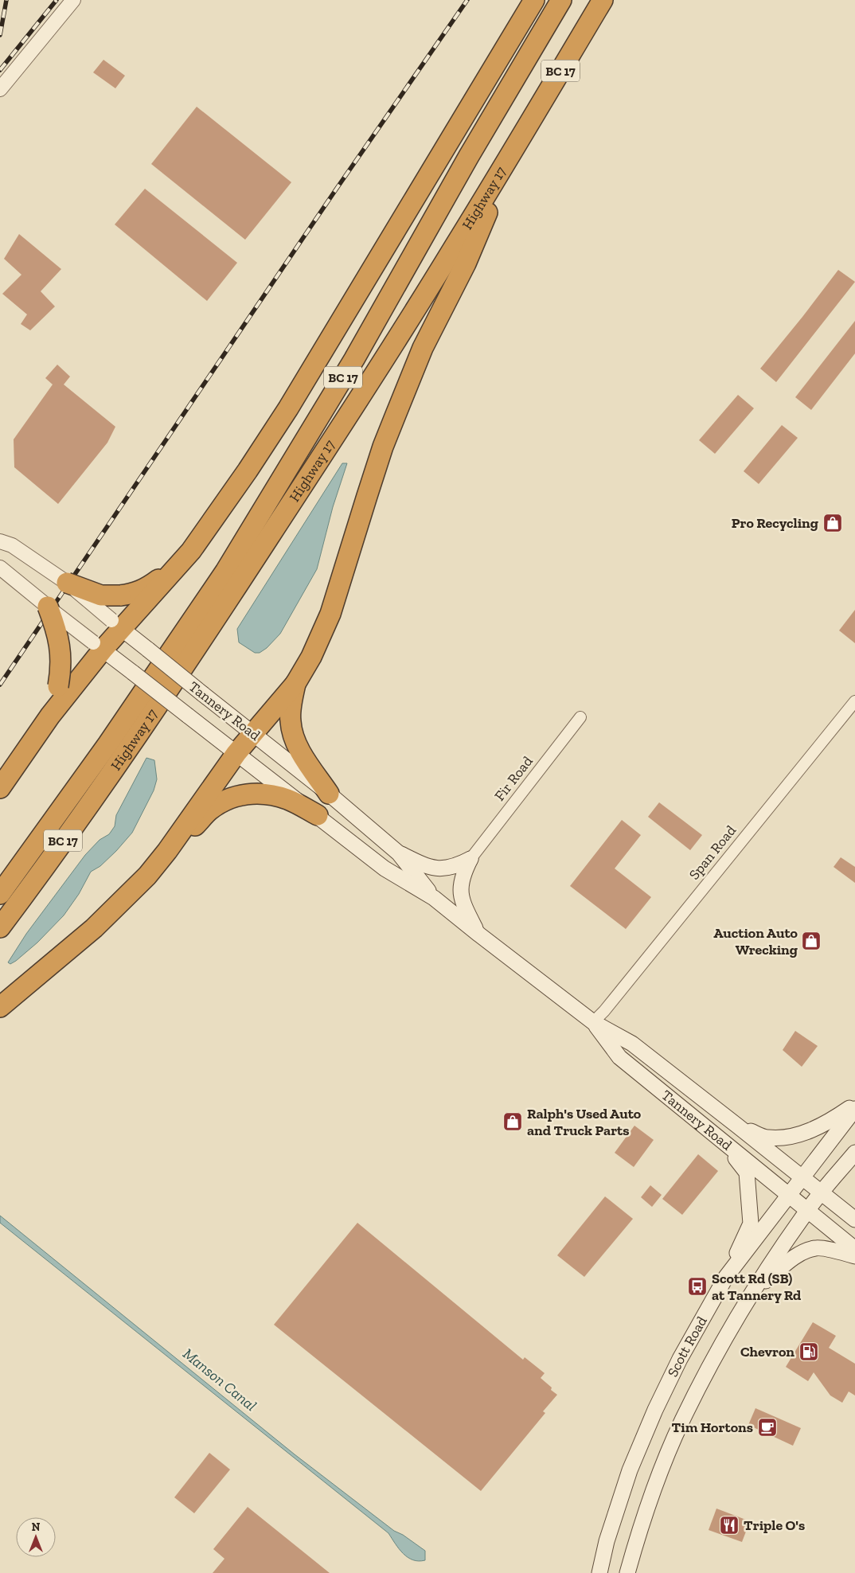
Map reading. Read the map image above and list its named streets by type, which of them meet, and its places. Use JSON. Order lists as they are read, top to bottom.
{
  "streets": {
    "highway": ["BC 17", "Highway 17"],
    "main road": ["Tannery Road", "Scott Road"],
    "street": ["Fir Road", "Span Road"]
  },
  "crossings": [
    ["Tannery Road", "Span Road"],
    ["Tannery Road", "Scott Road"]
  ],
  "water": ["Manson Canal"],
  "places": {
    "shop": ["Pro Recycling", "Auction Auto Wrecking", "Ralph's Used Auto and Truck Parts"],
    "bus stop": ["Scott Rd (SB) at Tannery Rd"],
    "fuel station": ["Chevron"],
    "cafe": ["Tim Hortons"],
    "restaurant": ["Triple O's"]
  },
  "north": "top"
}
